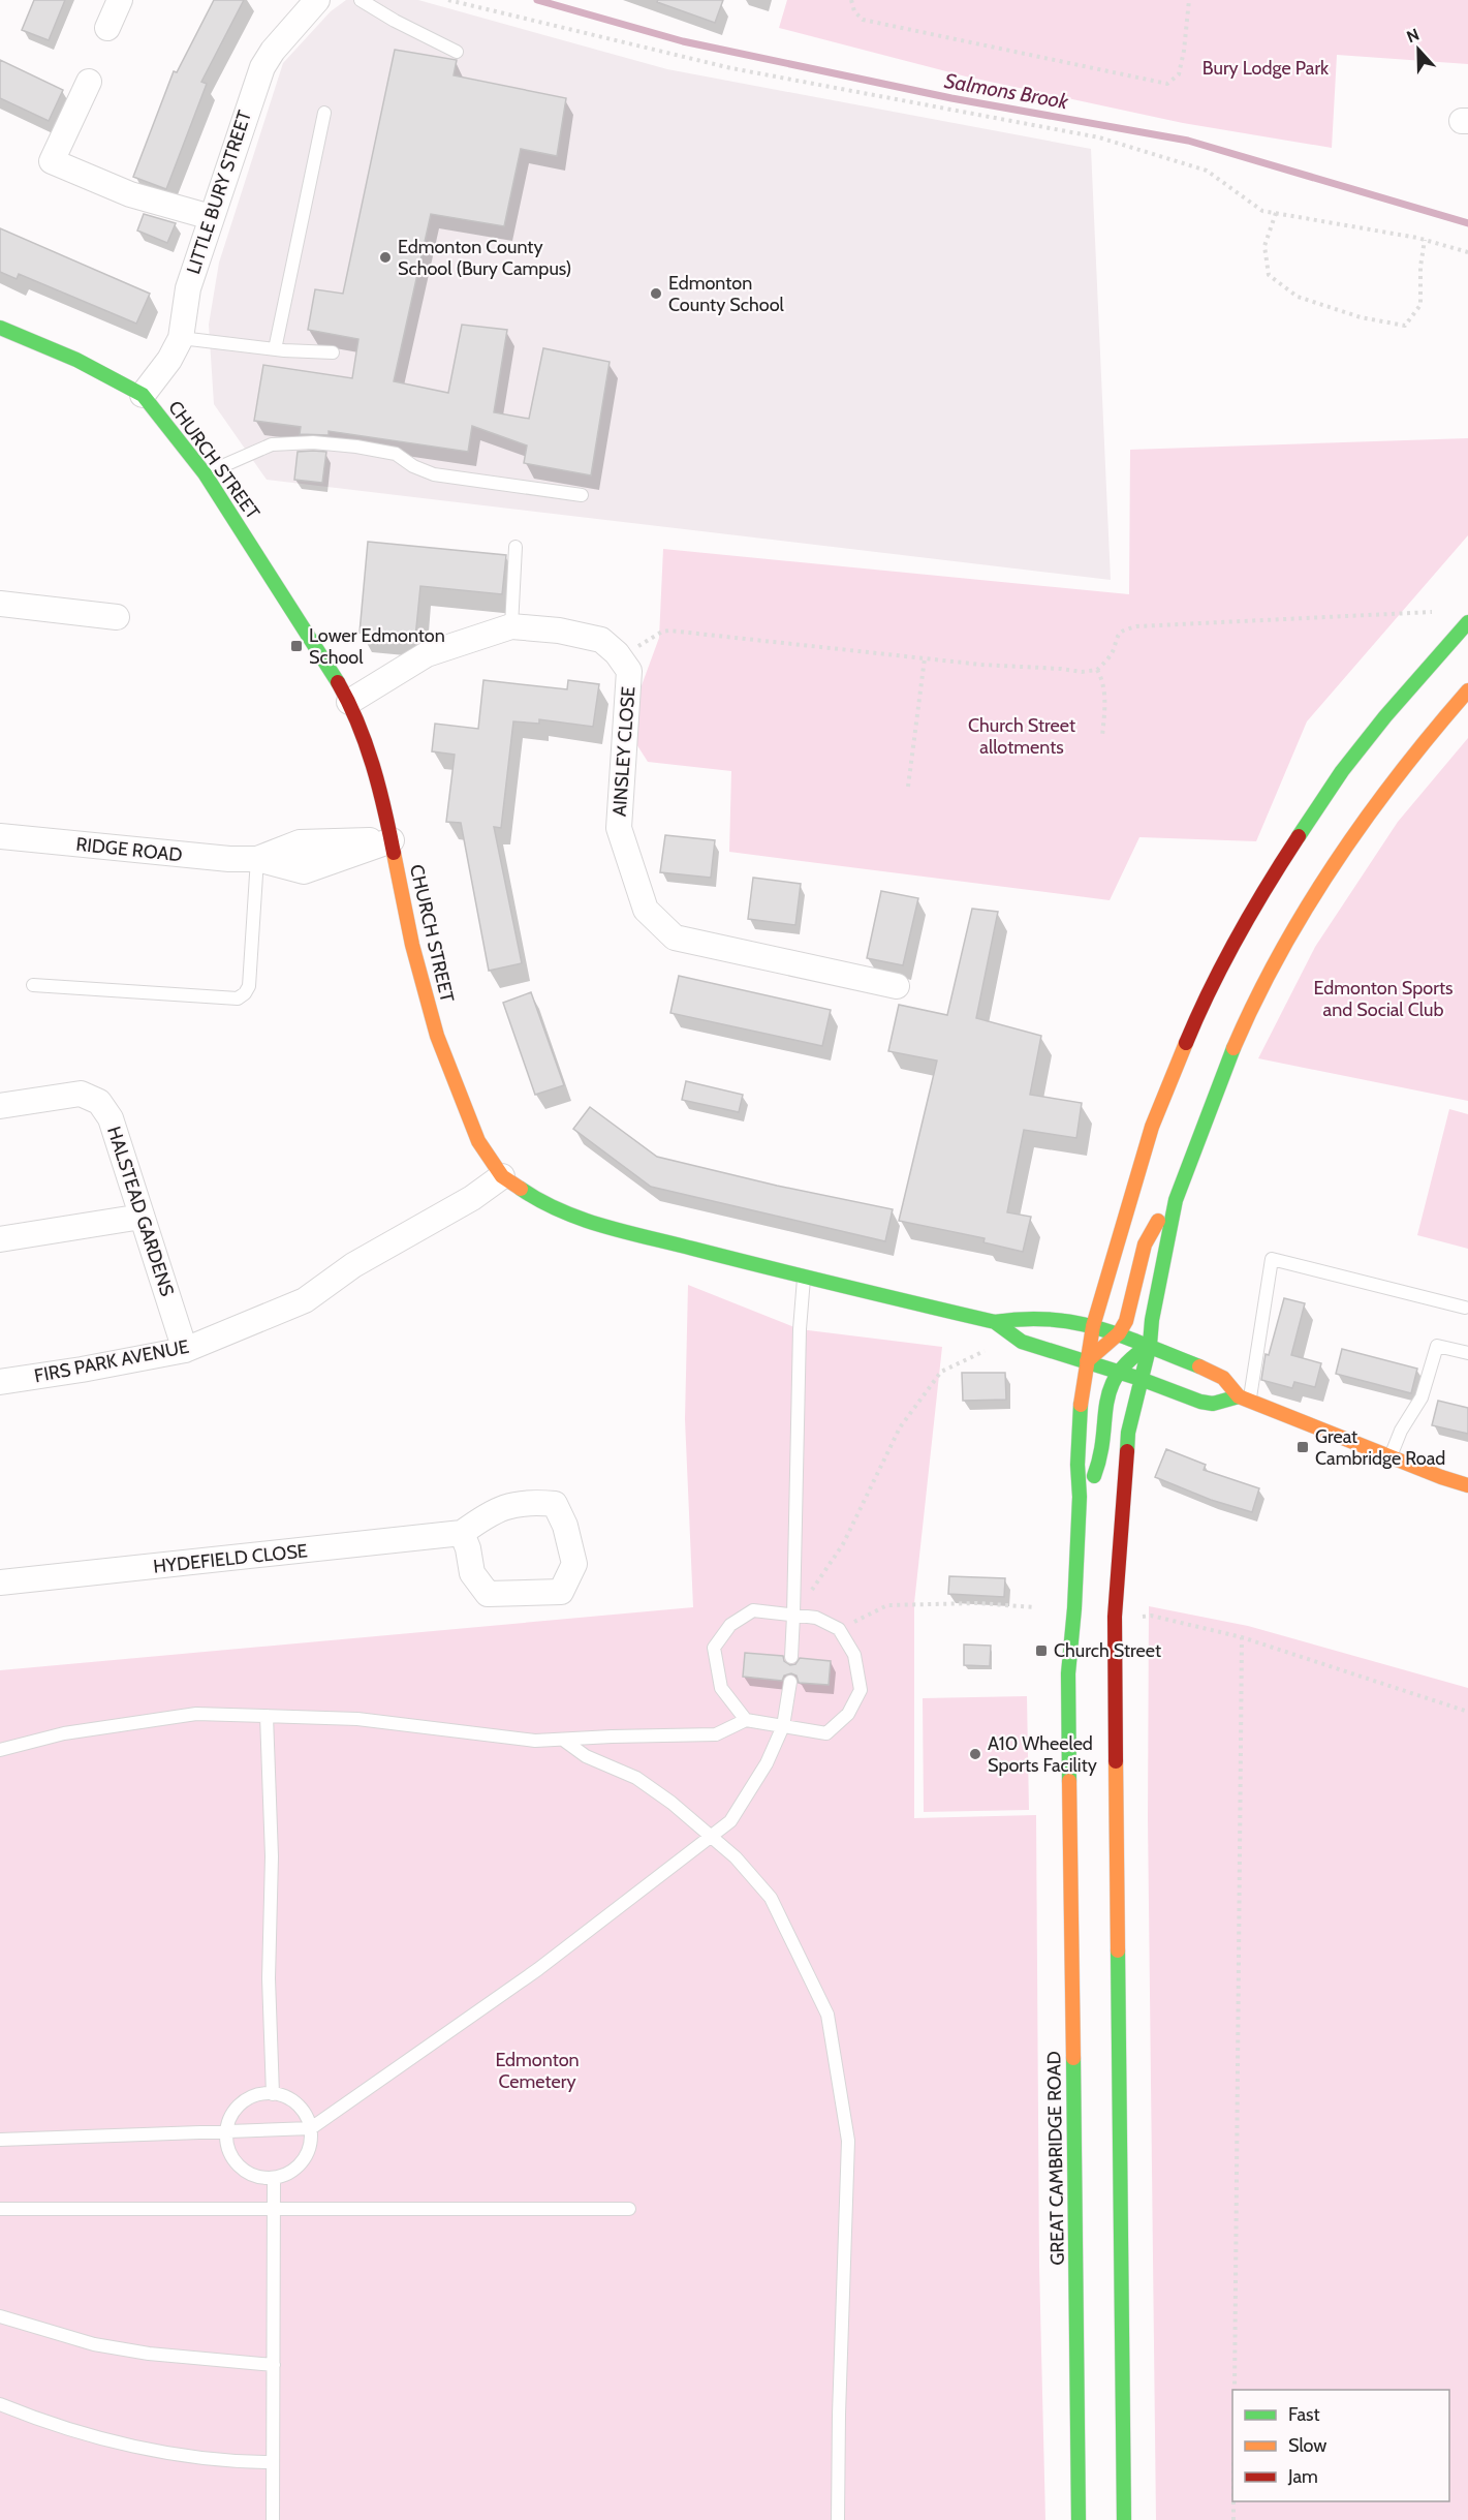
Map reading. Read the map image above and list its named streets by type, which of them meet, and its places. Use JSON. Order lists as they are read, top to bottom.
{
  "streets": {
    "main road": ["CHURCH STREET", "GREAT CAMBRIDGE ROAD"],
    "street": [
      "LITTLE BURY STREET",
      "AINSLEY CLOSE",
      "RIDGE ROAD",
      "HALSTEAD GARDENS",
      "FIRS PARK AVENUE",
      "HYDEFIELD CLOSE"
    ]
  },
  "crossings": [
    ["LITTLE BURY STREET", "CHURCH STREET"],
    ["CHURCH STREET", "AINSLEY CLOSE"],
    ["CHURCH STREET", "RIDGE ROAD"],
    ["CHURCH STREET", "FIRS PARK AVENUE"],
    ["CHURCH STREET", "GREAT CAMBRIDGE ROAD"],
    ["HALSTEAD GARDENS", "FIRS PARK AVENUE"]
  ],
  "water": ["Salmons Brook"],
  "parks": [
    "Bury Lodge Park",
    "Church Street allotments",
    "Edmonton Sports and Social Club",
    "Edmonton Cemetery"
  ],
  "places": {
    "other": ["Edmonton County School (Bury Campus)", "Edmonton County School", "A10 Wheeled Sports Facility"],
    "transit": ["Lower Edmonton School", "Great Cambridge Road", "Church Street"]
  },
  "legend": ["Fast", "Slow", "Jam"],
  "north": "top"
}
